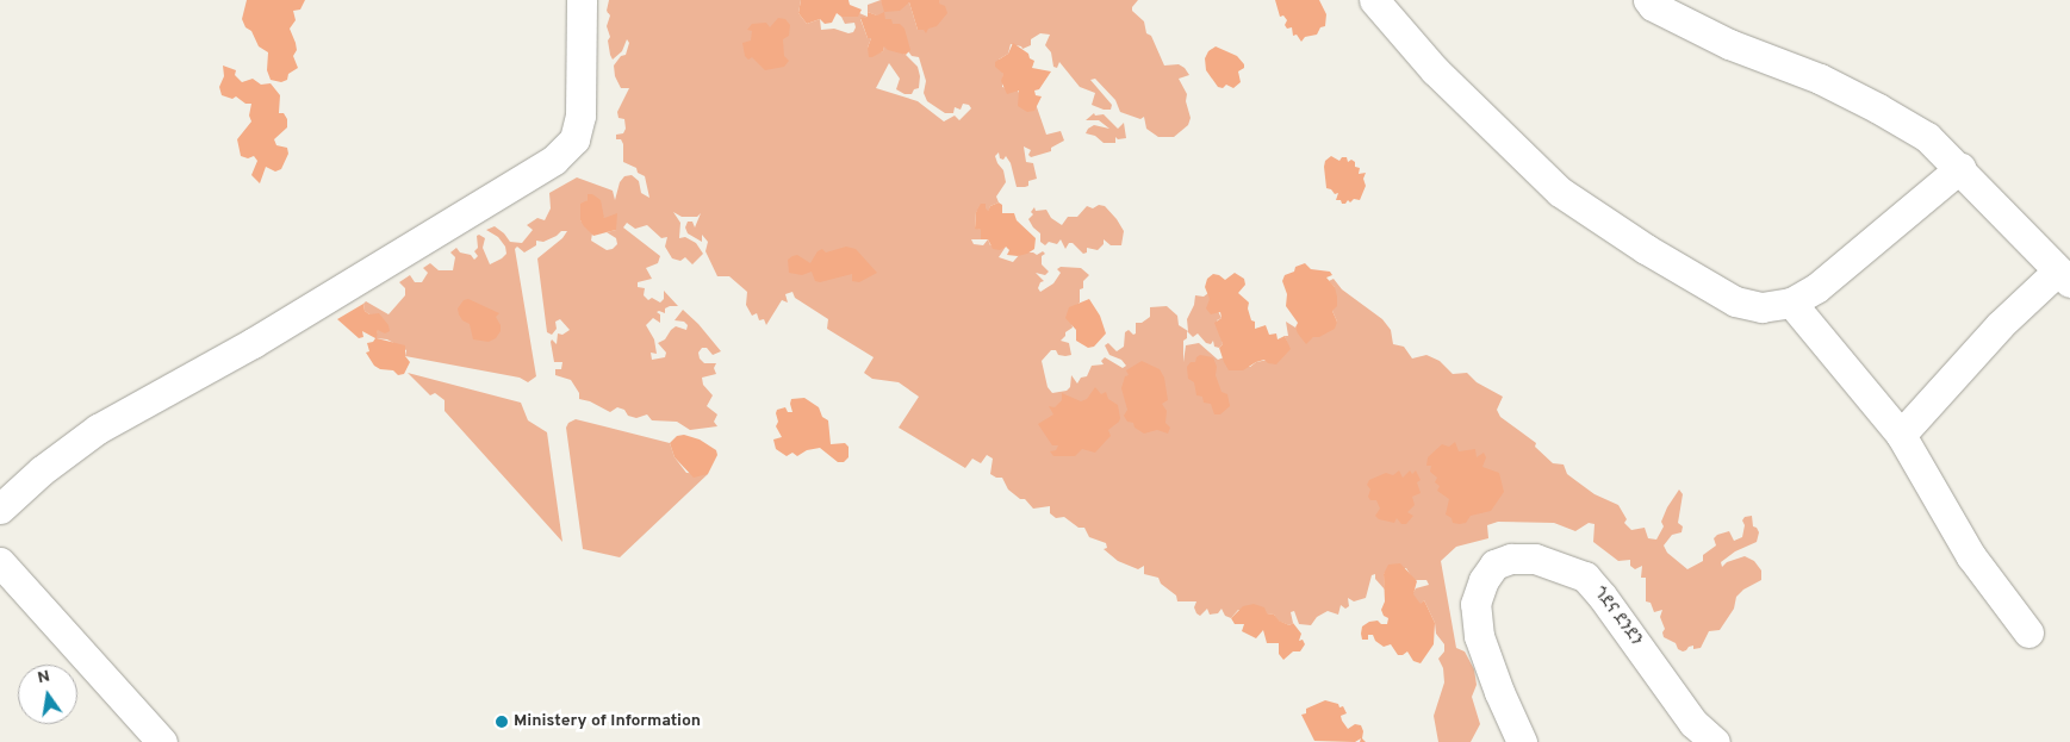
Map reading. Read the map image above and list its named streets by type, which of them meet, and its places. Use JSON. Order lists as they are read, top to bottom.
{
  "streets": {
    "street": ["ጎደና ደንደን"]
  },
  "places": ["Ministery of Information"],
  "north": "top"
}
